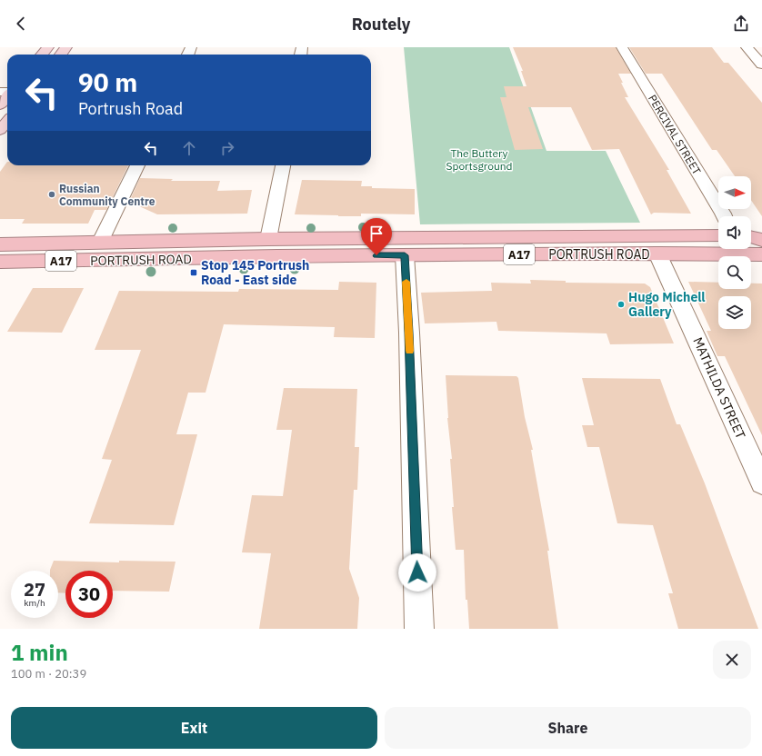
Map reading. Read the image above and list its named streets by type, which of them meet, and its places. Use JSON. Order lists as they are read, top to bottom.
{
  "streets": {
    "highway": ["A17", "PORTRUSH ROAD"],
    "street": ["PERCIVAL STREET", "MATHILDA STREET"]
  },
  "crossings": [
    ["PORTRUSH ROAD", "MATHILDA STREET"]
  ],
  "parks": ["The Buttery Sportsground"],
  "places": {
    "other": ["Russian Community Centre", "Hugo Michell Gallery"],
    "transit": ["Stop 145 Portrush Road - East side"]
  },
  "north": "right",
  "page": {
    "header": "Routely",
    "turn": ["90 m", "Portrush Road"],
    "speed": "27 km/h",
    "limit": "30",
    "heading": ["1 min", "100 m · 20:39"],
    "buttons": ["Exit", "Share"]
  }
}
